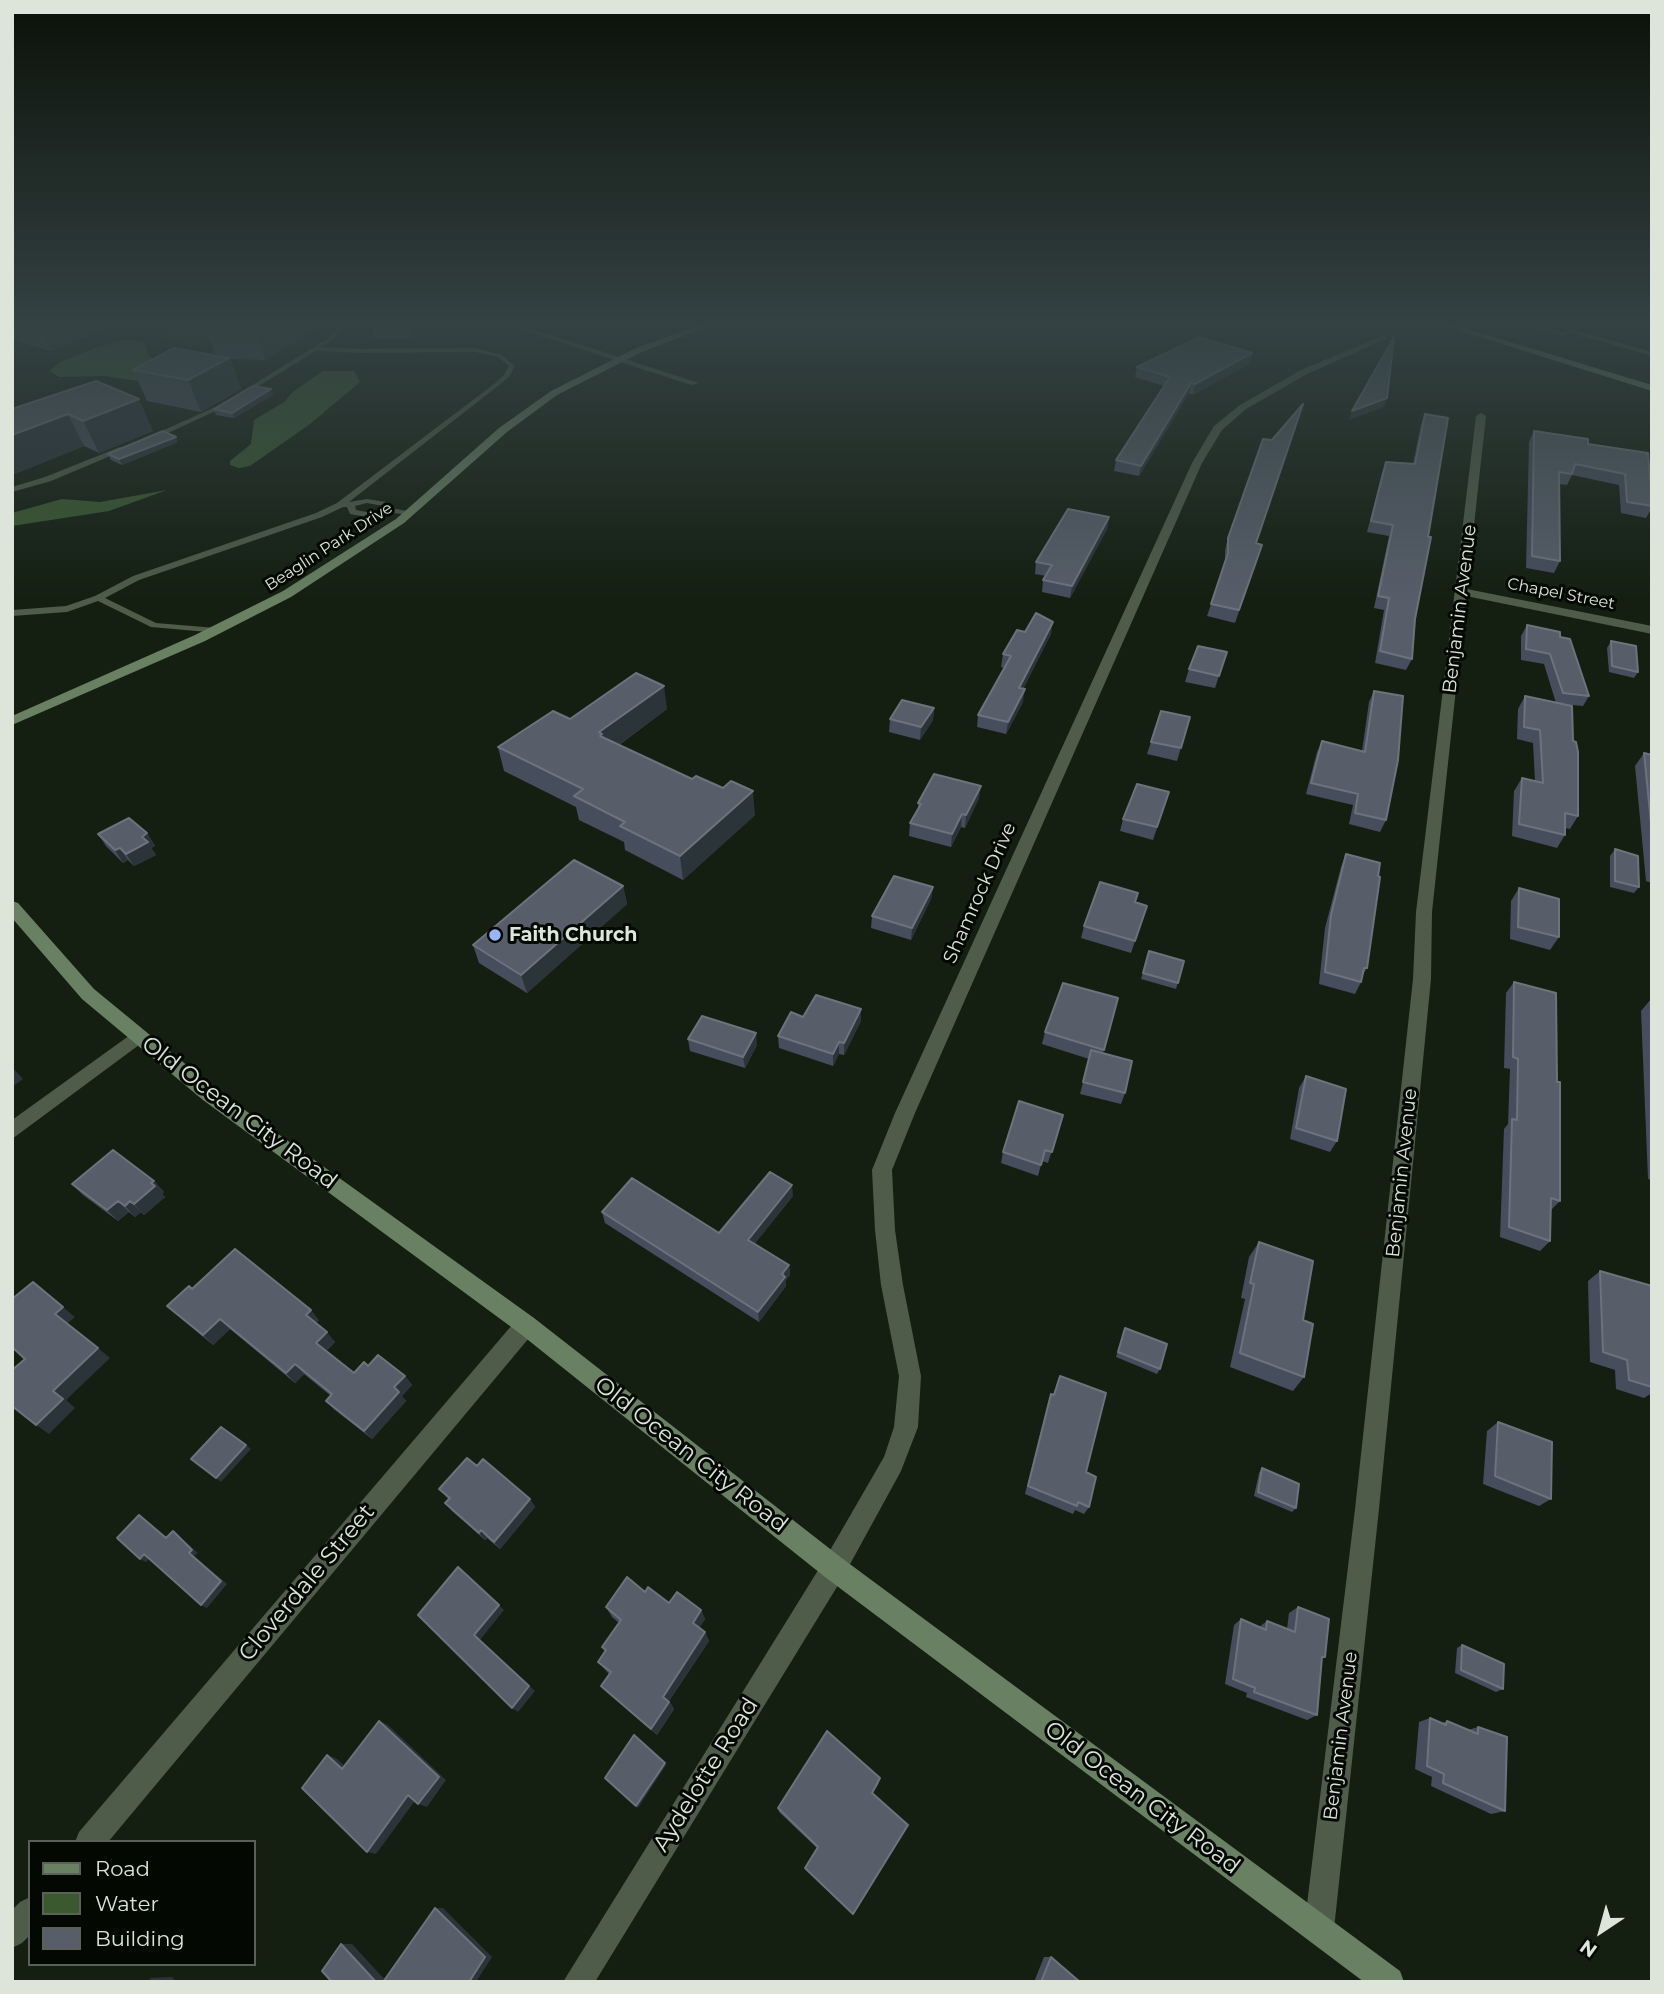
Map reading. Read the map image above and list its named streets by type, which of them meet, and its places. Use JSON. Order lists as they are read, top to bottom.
{
  "streets": {
    "main road": ["Beaglin Park Drive", "Old Ocean City Road"],
    "street": [
      "Chapel Street",
      "Benjamin Avenue",
      "Shamrock Drive",
      "Cloverdale Street",
      "Aydelotte Road"
    ]
  },
  "crossings": [
    ["Chapel Street", "Benjamin Avenue"],
    ["Benjamin Avenue", "Old Ocean City Road"],
    ["Shamrock Drive", "Old Ocean City Road"],
    ["Shamrock Drive", "Aydelotte Road"],
    ["Old Ocean City Road", "Cloverdale Street"],
    ["Old Ocean City Road", "Aydelotte Road"]
  ],
  "places": ["Faith Church"],
  "legend": ["Road", "Water", "Building"],
  "north": "bottom left"
}
